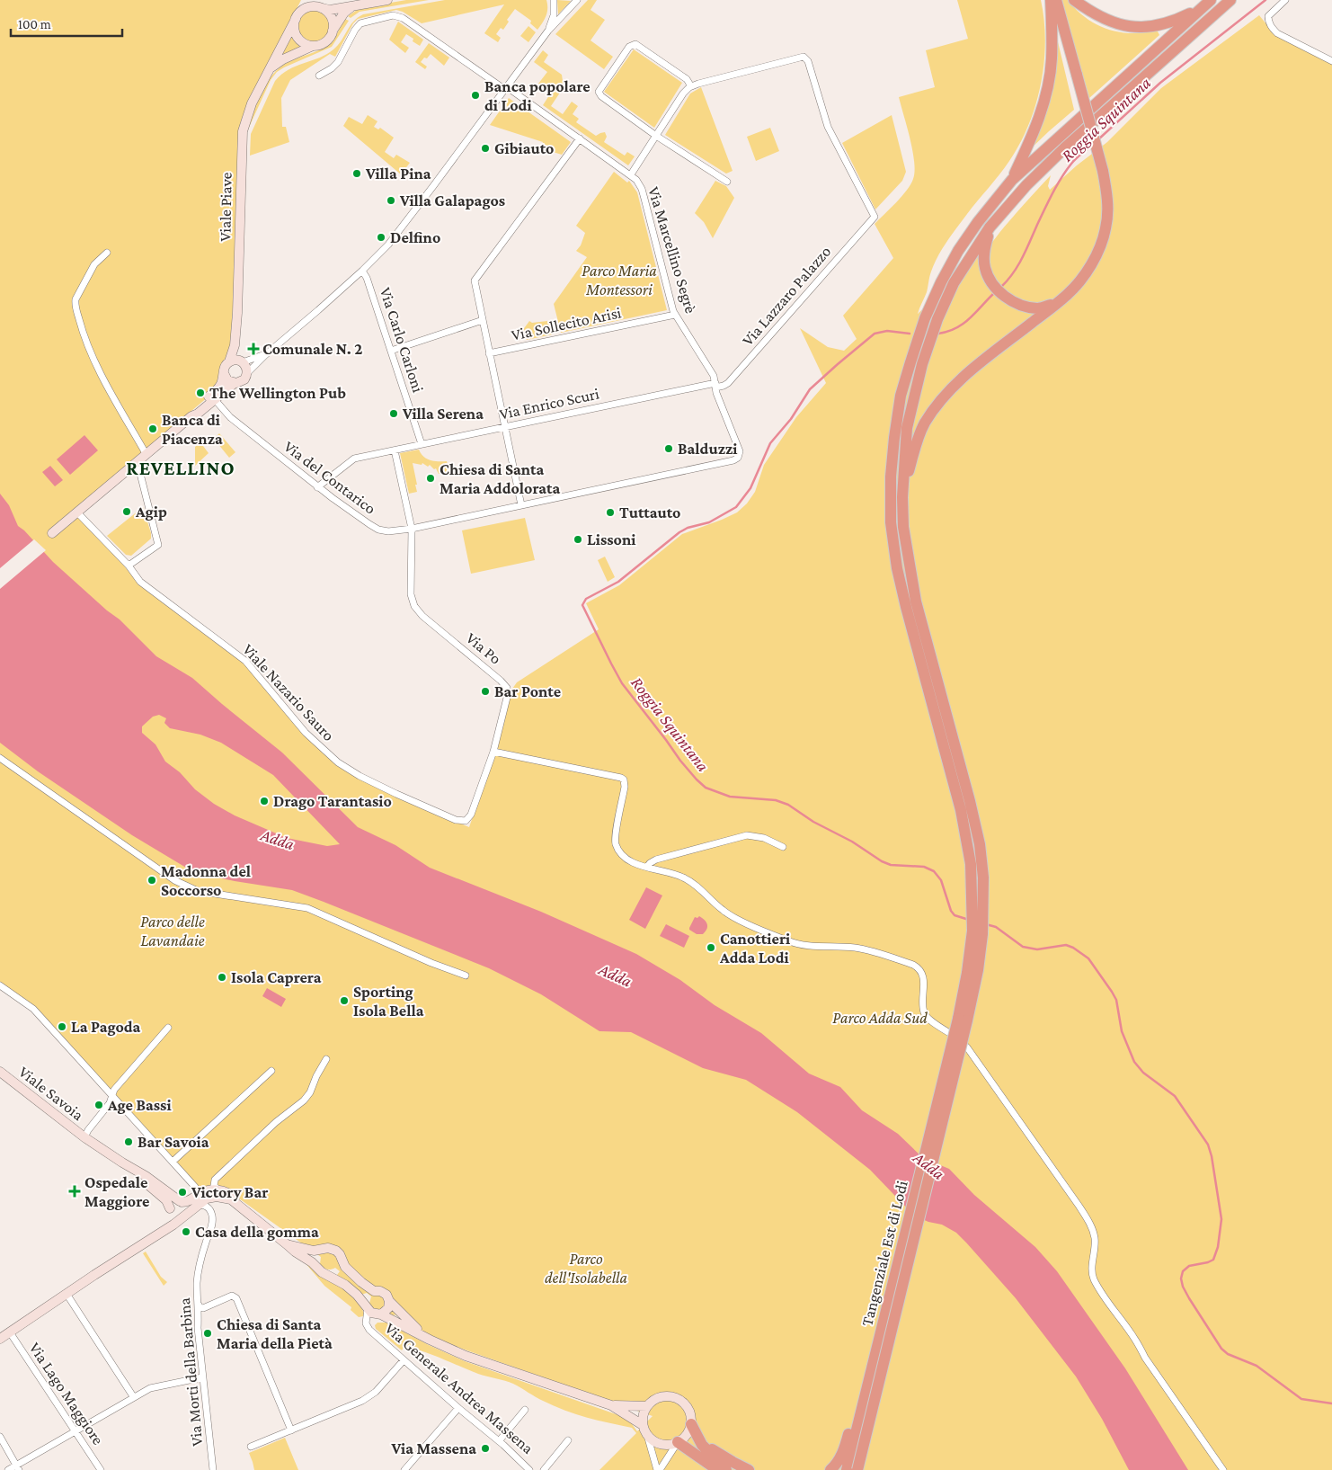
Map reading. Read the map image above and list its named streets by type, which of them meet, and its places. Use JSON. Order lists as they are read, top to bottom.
{
  "streets": {
    "highway": ["Tangenziale Est di Lodi"],
    "street": [
      "Viale Piave",
      "Via Marcellino Segrè",
      "Via Lazzaro Palazzo",
      "Via Sollecito Arisi",
      "Via Carlo Carloni",
      "Via Enrico Scuri",
      "Via del Contarico",
      "Via Po",
      "Viale Nazario Sauro",
      "Viale Savoia",
      "Via Morti della Barbina",
      "Via Generale Andrea Massena",
      "Via Lago Maggiore"
    ]
  },
  "crossings": [
    ["Via Marcellino Segrè", "Via Lazzaro Palazzo"],
    ["Via Marcellino Segrè", "Via Sollecito Arisi"],
    ["Via Marcellino Segrè", "Via Enrico Scuri"],
    ["Via Marcellino Segrè", "Via del Contarico"],
    ["Via Lazzaro Palazzo", "Via Enrico Scuri"],
    ["Via Carlo Carloni", "Via Enrico Scuri"],
    ["Via Enrico Scuri", "Via del Contarico"],
    ["Via del Contarico", "Via Po"],
    ["Via Po", "Viale Nazario Sauro"],
    ["Via Morti della Barbina", "Via Generale Andrea Massena"],
    ["Via Generale Andrea Massena", "Via Lago Maggiore"]
  ],
  "districts": ["REVELLINO"],
  "water": ["Roggia Squintana", "Adda"],
  "parks": [
    "Parco Maria Montessori",
    "Parco delle Lavandaie",
    "Parco Adda Sud",
    "Parco dell'Isolabella"
  ],
  "places": {
    "other": [
      "Banca popolare di Lodi",
      "Gibiauto",
      "Villa Pina",
      "Villa Galapagos",
      "Delfino",
      "The Wellington Pub",
      "Villa Serena",
      "Banca di Piacenza",
      "Balduzzi",
      "Chiesa di Santa Maria Addolorata",
      "Agip",
      "Tuttauto",
      "Lissoni",
      "Bar Ponte",
      "Drago Tarantasio",
      "Madonna del Soccorso",
      "Canottieri Adda Lodi",
      "Isola Caprera",
      "Sporting Isola Bella",
      "La Pagoda",
      "Age Bassi",
      "Bar Savoia",
      "Victory Bar",
      "Casa della gomma",
      "Chiesa di Santa Maria della Pietà",
      "Via Massena"
    ],
    "health": ["Comunale N. 2", "Ospedale Maggiore"]
  },
  "scale_bar": "100 m"
}
